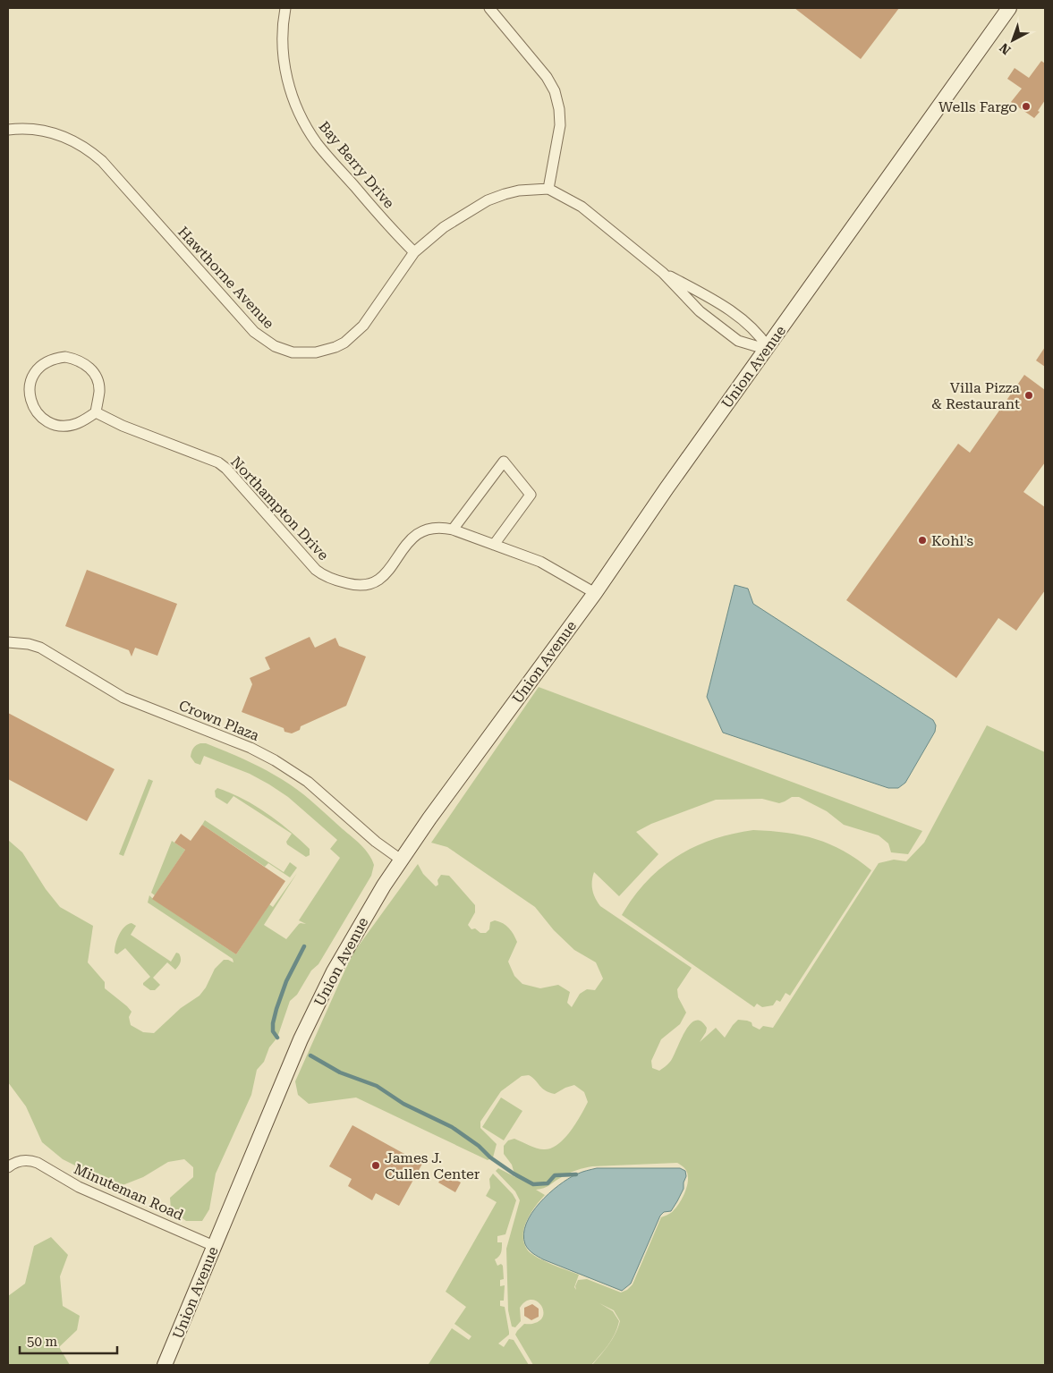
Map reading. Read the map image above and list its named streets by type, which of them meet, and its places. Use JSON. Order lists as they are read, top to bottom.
{
  "streets": {
    "street": [
      "Bay Berry Drive",
      "Hawthorne Avenue",
      "Union Avenue",
      "Northampton Drive",
      "Crown Plaza",
      "Minuteman Road"
    ]
  },
  "crossings": [
    ["Bay Berry Drive", "Hawthorne Avenue"],
    ["Union Avenue", "Northampton Drive"],
    ["Union Avenue", "Crown Plaza"],
    ["Union Avenue", "Minuteman Road"]
  ],
  "places": [
    "Wells Fargo",
    "Villa Pizza & Restaurant",
    "Kohl's",
    "James J. Cullen Center"
  ],
  "scale_bar": "50 m",
  "north": "bottom left"
}
